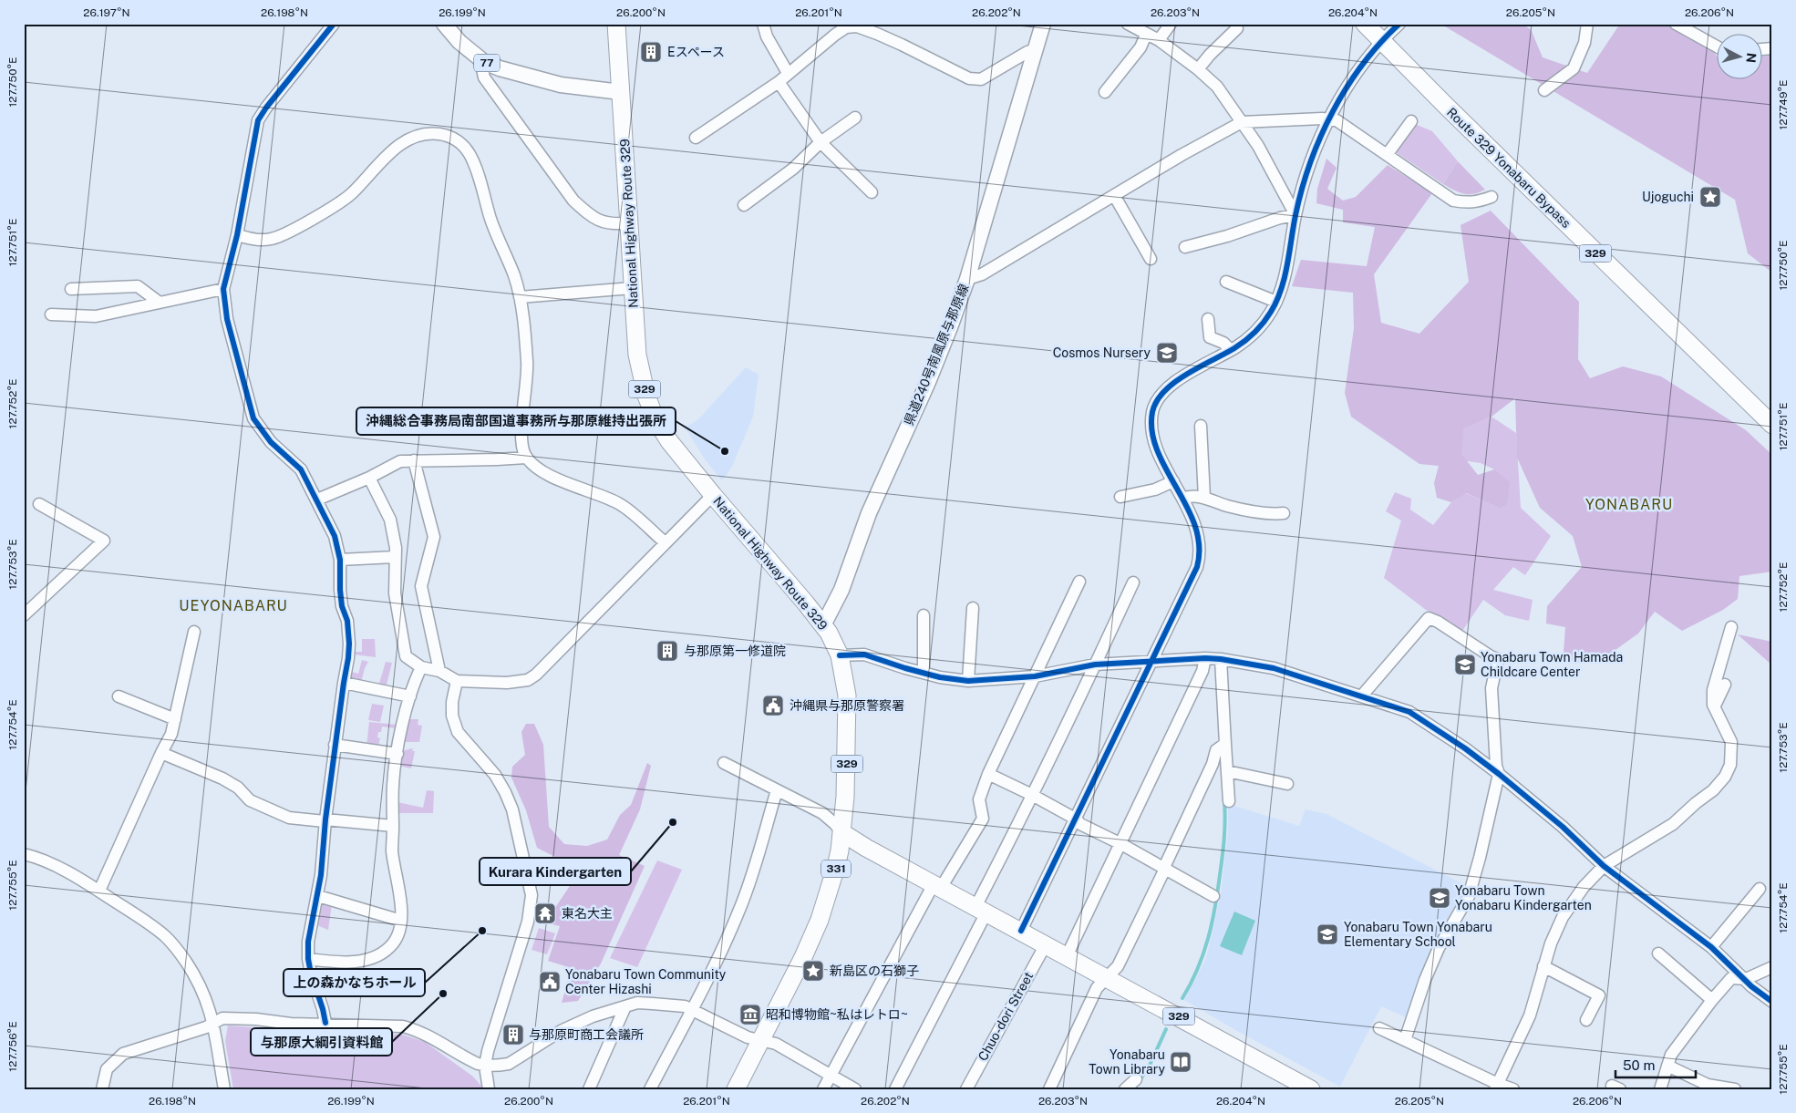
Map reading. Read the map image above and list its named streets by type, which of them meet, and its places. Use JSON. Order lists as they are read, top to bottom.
{
  "streets": {
    "highway": [
      "Route 329 Yonabaru Bypass",
      "National Highway Route 329",
      "329",
      "331"
    ],
    "main road": ["77", "県道240号南風原与那原線"],
    "street": ["Chuo-dori Street"]
  },
  "crossings": [
    ["77", "National Highway Route 329"],
    ["National Highway Route 329", "329"],
    ["National Highway Route 329", "県道240号南風原与那原線"],
    ["National Highway Route 329", "331"],
    ["329", "331"],
    ["329", "Chuo-dori Street"]
  ],
  "districts": ["YONABARU", "UEYONABARU"],
  "places": {
    "building": ["Eスペース", "与那原第一修道院", "与那原町商工会議所"],
    "place": ["Ujoguchi", "新島区の石獅子"],
    "school or university": [
      "Cosmos Nursery",
      "Yonabaru Town Hamada Childcare Center",
      "Yonabaru Town Yonabaru Kindergarten",
      "Yonabaru Town Yonabaru Elementary School"
    ],
    "other": [
      "沖縄総合事務局南部国道事務所与那原維持出張所",
      "Kurara Kindergarten",
      "上の森かなちホール",
      "与那原大綱引資料館"
    ],
    "public building": ["沖縄県与那原警察署", "Yonabaru Town Community Center Hizashi"],
    "temple": ["東名大主"],
    "museum": ["昭和博物館~私はレトロ~"],
    "library": ["Yonabaru Town Library"]
  },
  "scale_bar": "50 m",
  "north": "right",
  "coordinates": [
    "26.197°N",
    "26.198°N",
    "26.199°N",
    "26.200°N",
    "26.201°N",
    "26.202°N",
    "26.203°N",
    "26.204°N",
    "26.205°N",
    "26.206°N",
    "127.750°E",
    "127.749°E",
    "127.751°E",
    "127.752°E",
    "127.753°E",
    "127.754°E",
    "127.755°E",
    "127.756°E"
  ]
}
